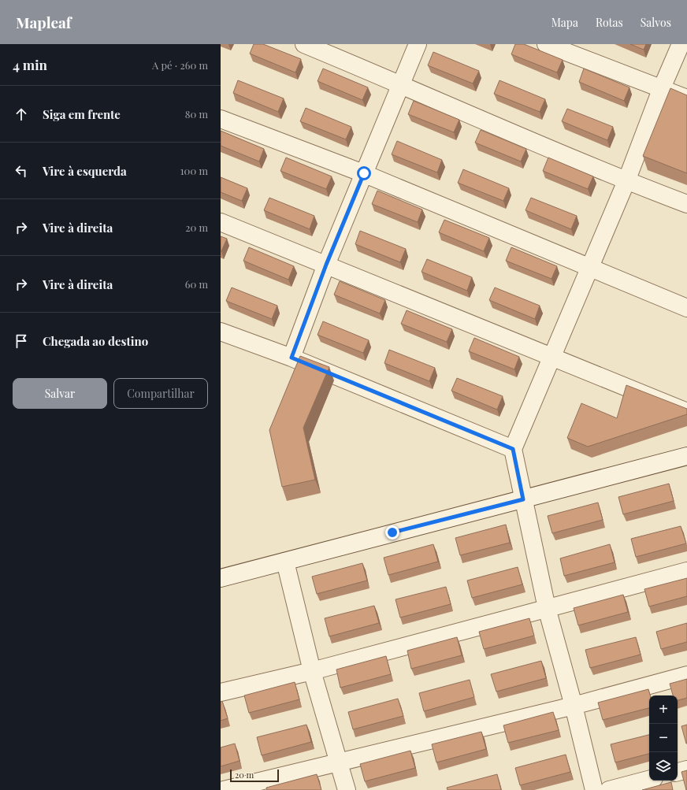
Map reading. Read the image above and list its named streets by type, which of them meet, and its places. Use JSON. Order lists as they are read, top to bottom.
{
  "scale_bar": "20 m",
  "page": {
    "header": "Mapleaf",
    "nav": ["Mapa", "Rotas", "Salvos"],
    "heading": ["4 min", "A pé · 260 m"],
    "list": [
      ["Siga em frente", "80 m"],
      ["Vire à esquerda", "100 m"],
      ["Vire à direita", "20 m"],
      ["Vire à direita", "60 m"],
      "Chegada ao destino"
    ],
    "buttons": ["Salvar", "Compartilhar"],
    "map_buttons": ["+", "−"],
    "scale": "20 m"
  }
}
